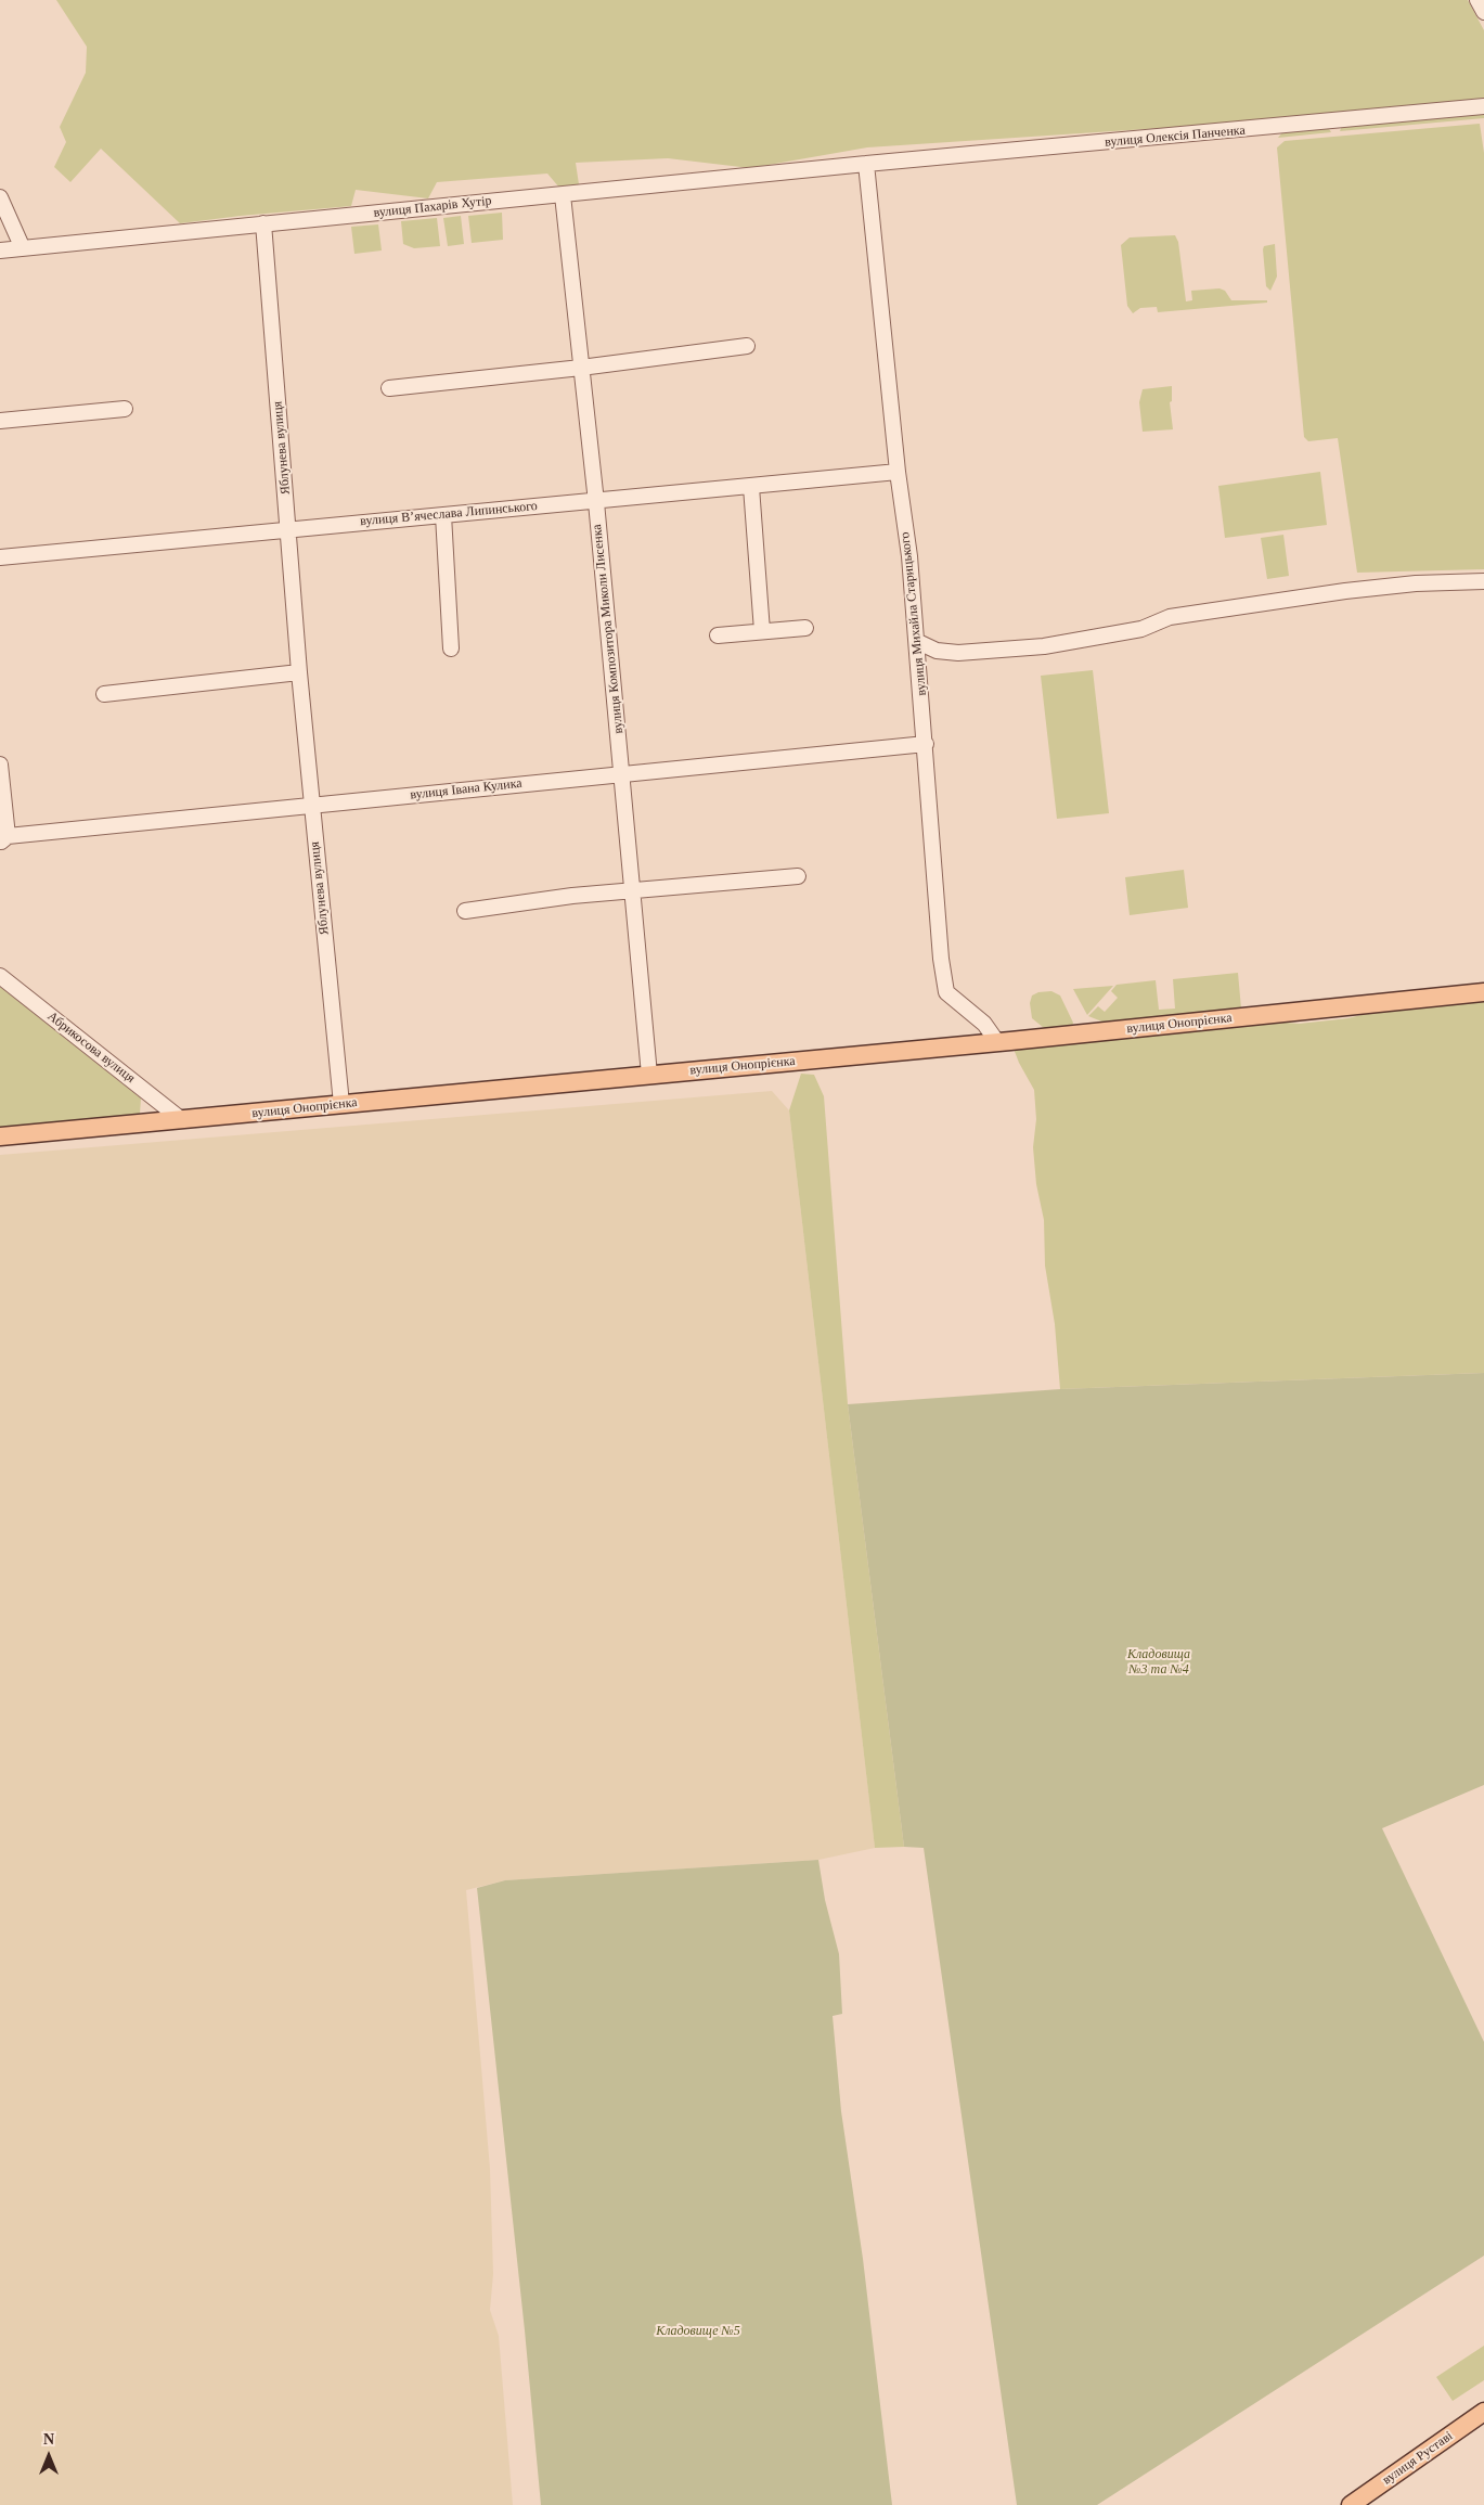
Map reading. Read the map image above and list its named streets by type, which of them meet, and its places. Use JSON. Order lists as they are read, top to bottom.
{
  "streets": {
    "main road": ["вулиця Онопрієнка", "вулиця Руставі"],
    "street": [
      "вулиця Олексія Панченка",
      "вулиця Пахарів Хутір",
      "Яблунева вулиця",
      "вулиця Вʼячеслава Липинського",
      "вулиця Михайла Старицького",
      "вулиця Композитора Миколи Лисенка",
      "вулиця Івана Кулика",
      "Абрикосова вулиця"
    ]
  },
  "crossings": [
    ["вулиця Олексія Панченка", "вулиця Пахарів Хутір"],
    ["вулиця Олексія Панченка", "вулиця Михайла Старицького"],
    ["вулиця Пахарів Хутір", "Яблунева вулиця"],
    ["вулиця Пахарів Хутір", "вулиця Михайла Старицького"],
    ["вулиця Пахарів Хутір", "вулиця Композитора Миколи Лисенка"],
    ["Яблунева вулиця", "вулиця Вʼячеслава Липинського"],
    ["Яблунева вулиця", "вулиця Івана Кулика"],
    ["Яблунева вулиця", "вулиця Онопрієнка"],
    ["вулиця Вʼячеслава Липинського", "вулиця Михайла Старицького"],
    ["вулиця Вʼячеслава Липинського", "вулиця Композитора Миколи Лисенка"],
    ["вулиця Михайла Старицького", "вулиця Івана Кулика"],
    ["вулиця Михайла Старицького", "вулиця Онопрієнка"],
    ["вулиця Композитора Миколи Лисенка", "вулиця Івана Кулика"],
    ["вулиця Композитора Миколи Лисенка", "вулиця Онопрієнка"],
    ["вулиця Онопрієнка", "Абрикосова вулиця"]
  ],
  "parks": ["Кладовища №3 та №4", "Кладовище №5"],
  "north": "top"
}
